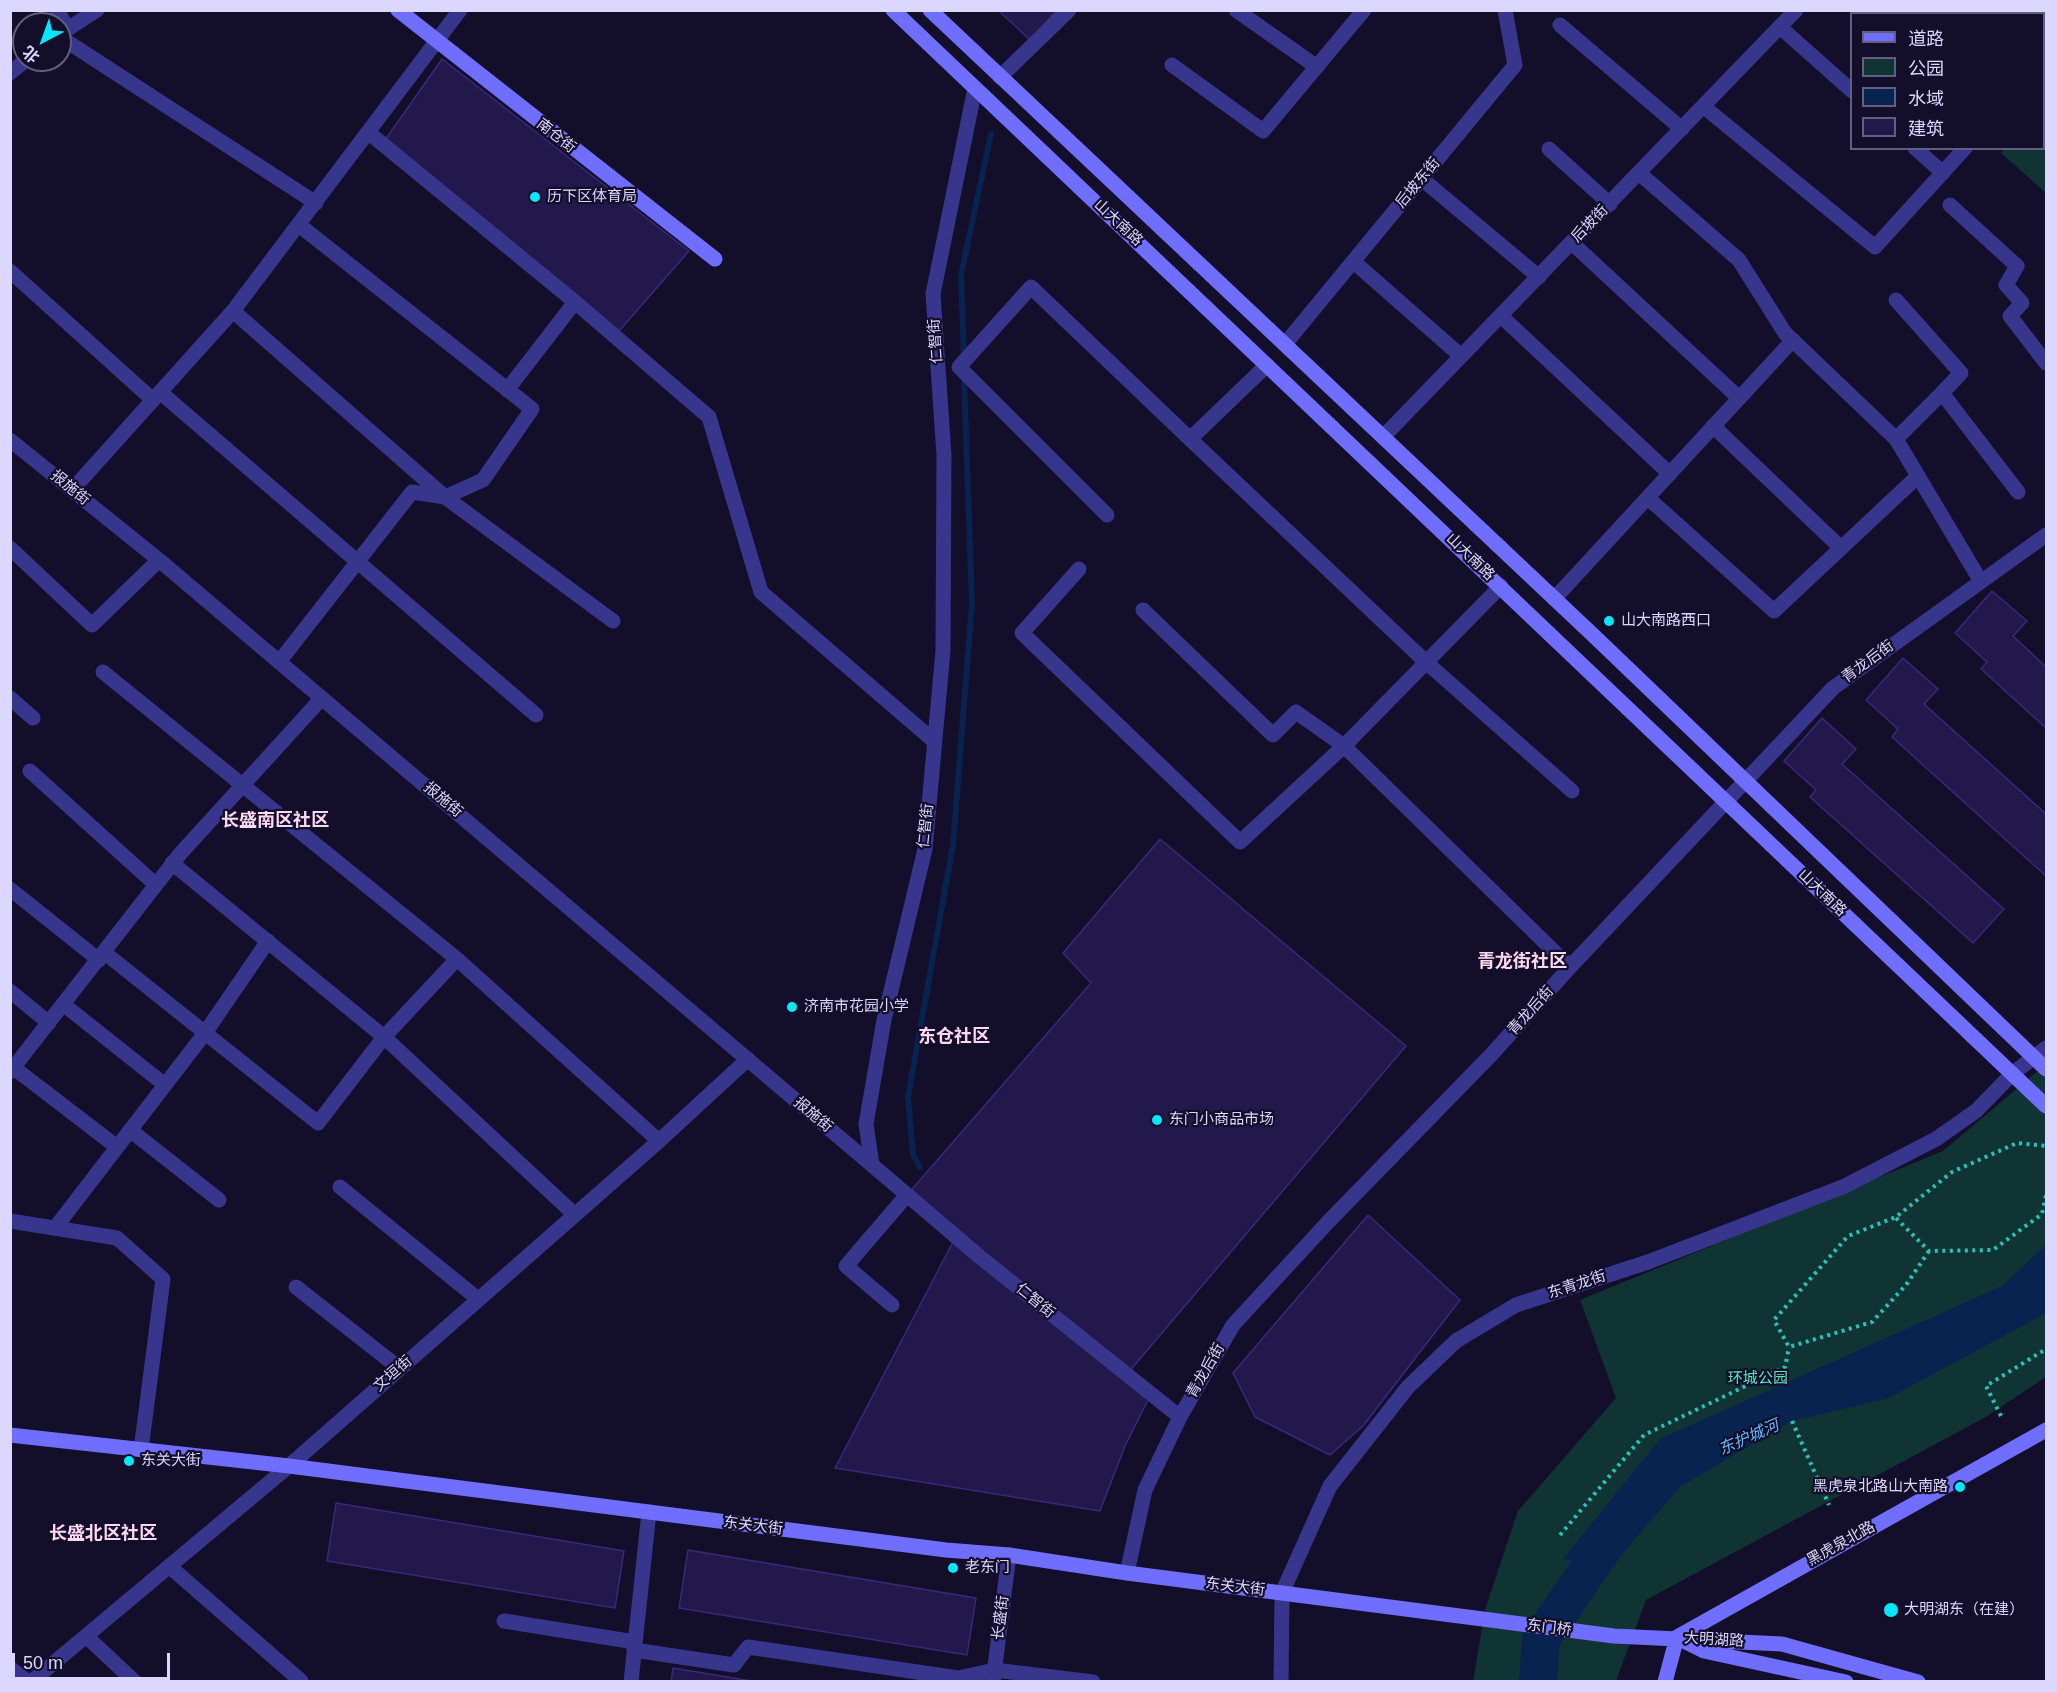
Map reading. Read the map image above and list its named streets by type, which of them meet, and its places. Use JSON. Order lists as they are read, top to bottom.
{
  "streets": {
    "main road": [
      "南仓街",
      "山大南路",
      "东关大街",
      "黑虎泉北路",
      "东门桥",
      "大明湖路"
    ],
    "street": [
      "后坡东街",
      "后坡街",
      "仁智街",
      "报施街",
      "青龙后街",
      "东青龙街",
      "文垣街",
      "长盛街"
    ]
  },
  "crossings": [
    ["后坡东街", "山大南路"],
    ["山大南路", "后坡街"],
    ["山大南路", "仁智街"],
    ["山大南路", "青龙后街"],
    ["山大南路", "东青龙街"],
    ["仁智街", "报施街"],
    ["仁智街", "青龙后街"],
    ["报施街", "文垣街"],
    ["青龙后街", "东关大街"],
    ["东青龙街", "东关大街"],
    ["文垣街", "东关大街"],
    ["东关大街", "长盛街"],
    ["东关大街", "东门桥"],
    ["黑虎泉北路", "东门桥"],
    ["黑虎泉北路", "大明湖路"],
    ["东门桥", "大明湖路"]
  ],
  "districts": [
    "长盛南区社区",
    "青龙街社区",
    "东仓社区",
    "长盛北区社区"
  ],
  "water": ["东护城河"],
  "parks": ["环城公园"],
  "places": [
    "历下区体育局",
    "山大南路西口",
    "济南市花园小学",
    "东门小商品市场",
    "东关大街",
    "黑虎泉北路山大南路",
    "老东门",
    "大明湖东（在建）"
  ],
  "legend": [
    "道路",
    "公园",
    "水域",
    "建筑"
  ],
  "scale_bar": "50 m",
  "north": "bottom left"
}
